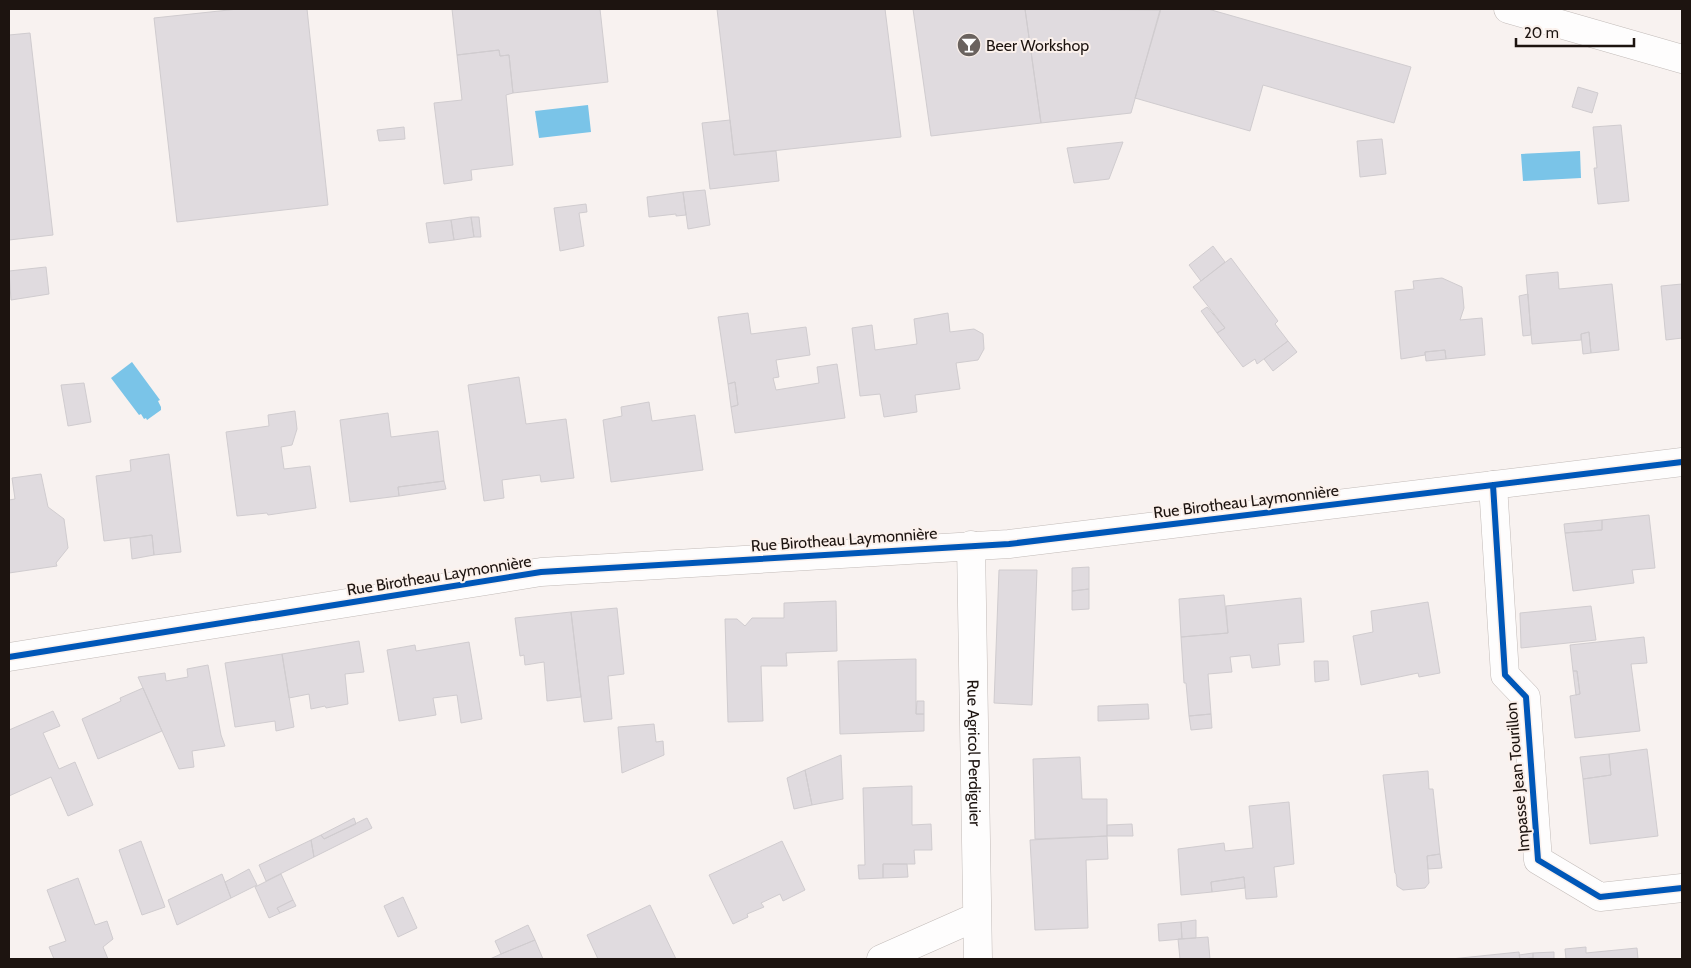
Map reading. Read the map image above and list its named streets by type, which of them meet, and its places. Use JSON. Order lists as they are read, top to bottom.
{
  "streets": {
    "street": ["Rue Birotheau Laymonnière", "Rue Agricol Perdiguier", "Impasse Jean Tourillon"]
  },
  "crossings": [
    ["Rue Birotheau Laymonnière", "Rue Agricol Perdiguier"],
    ["Rue Birotheau Laymonnière", "Impasse Jean Tourillon"]
  ],
  "places": {
    "bar": ["Beer Workshop"]
  },
  "scale_bar": "20 m"
}
